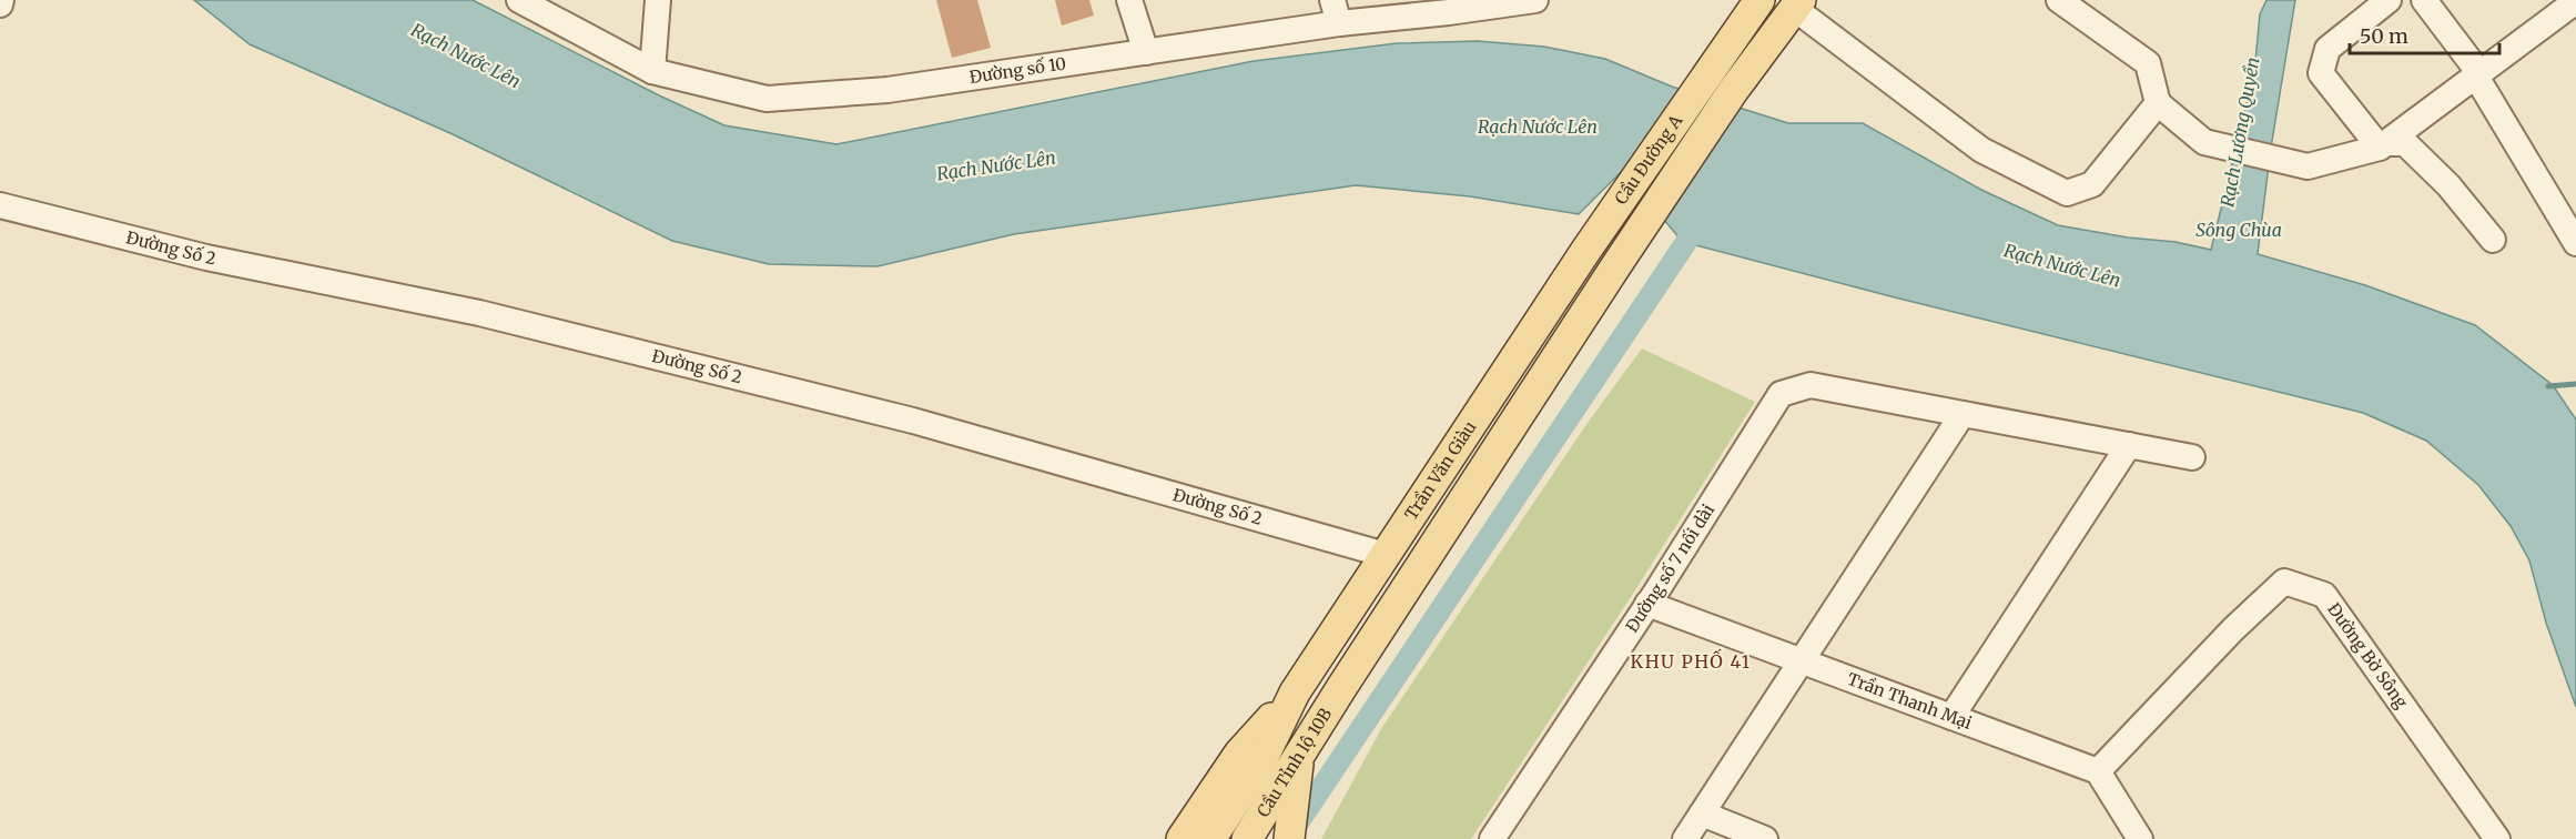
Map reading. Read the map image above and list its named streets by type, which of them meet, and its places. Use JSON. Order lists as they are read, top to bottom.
{
  "streets": {
    "main road": ["Cầu Đường A", "Trần Văn Giàu", "Cầu Tỉnh lộ 10B"],
    "street": [
      "Đường số 10",
      "Đường Số 2",
      "Đường số 7 nối dài",
      "Đường Bờ Sông",
      "Trần Thanh Mại"
    ]
  },
  "crossings": [
    ["Cầu Đường A", "Trần Văn Giàu"],
    ["Đường Số 2", "Trần Văn Giàu"],
    ["Trần Văn Giàu", "Cầu Tỉnh lộ 10B"],
    ["Đường số 7 nối dài", "Trần Thanh Mại"],
    ["Đường Bờ Sông", "Trần Thanh Mại"]
  ],
  "districts": ["KHU PHỐ 41"],
  "water": ["Rạch Nước Lên", "Rạch Lương Quyền", "Sông Chùa"],
  "scale_bar": "50 m"
}
